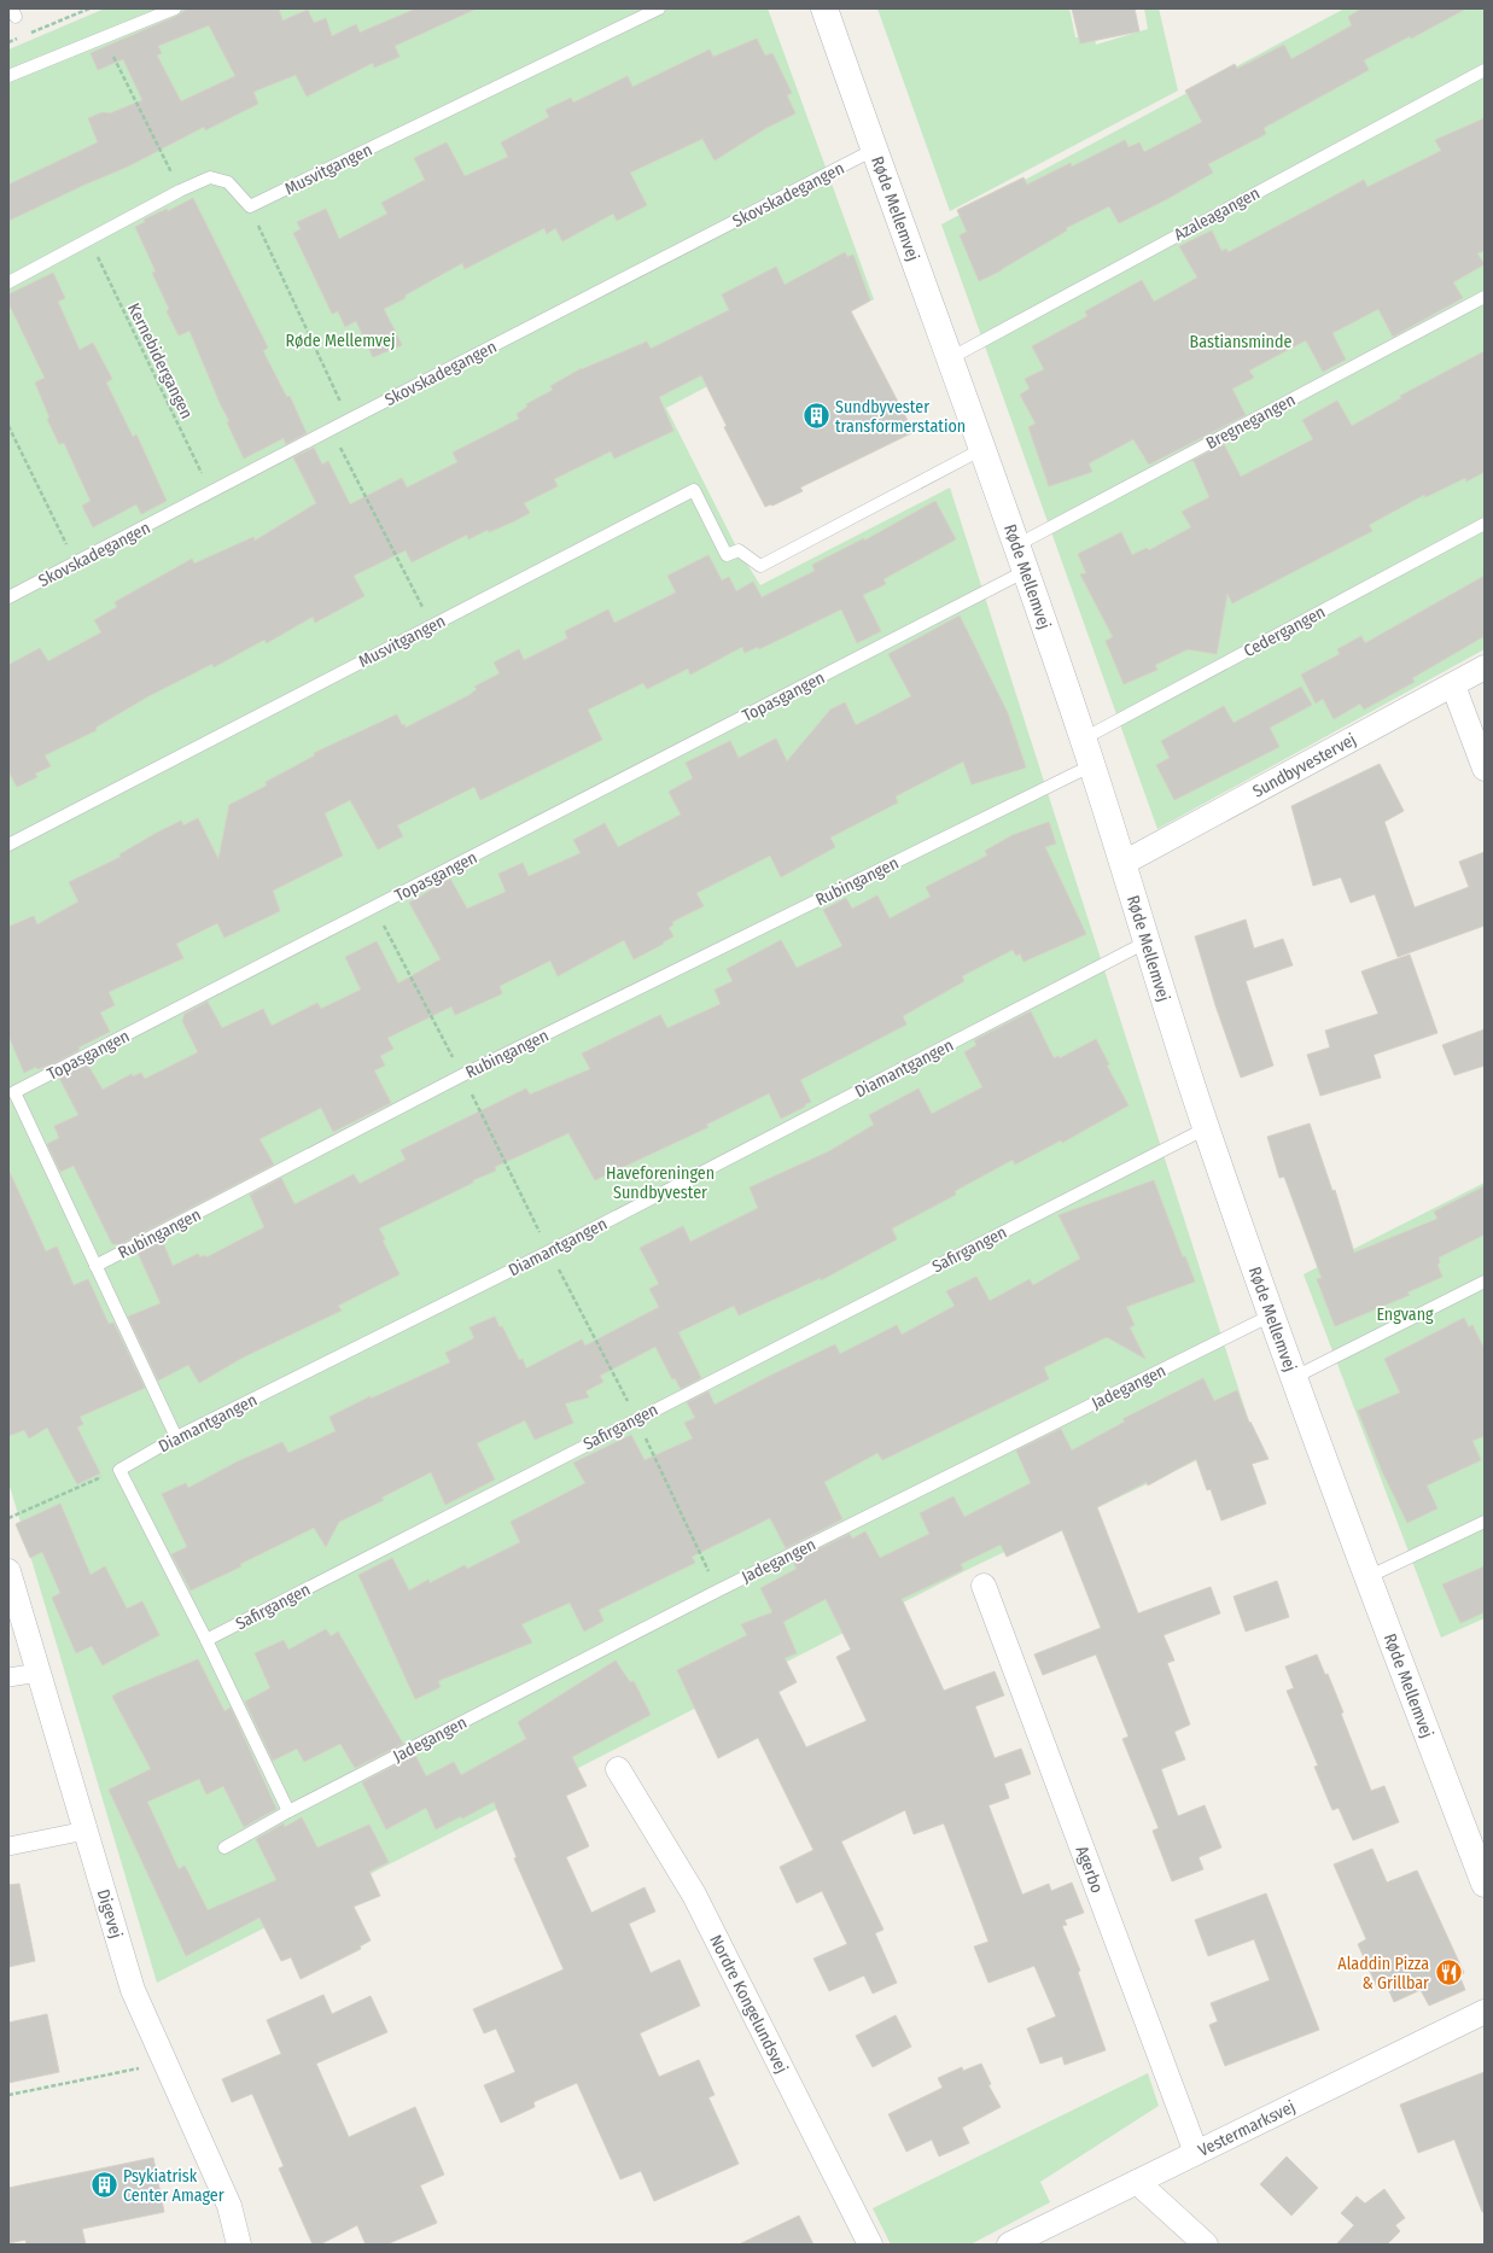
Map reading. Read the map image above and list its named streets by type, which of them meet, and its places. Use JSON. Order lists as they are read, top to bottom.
{
  "streets": {
    "street": [
      "Røde Mellemvej",
      "Sundbyvestervej",
      "Agerbo",
      "Digevej",
      "Nordre Kongelundsvej",
      "Vestermarksvej"
    ],
    "lane": [
      "Musvitgangen",
      "Skovskadegangen",
      "Azaleagangen",
      "Bregnegangen",
      "Cedergangen",
      "Topasgangen",
      "Rubingangen",
      "Diamantgangen",
      "Safirgangen",
      "Jadegangen"
    ],
    "path": ["Kernebidergangen"]
  },
  "crossings": [
    ["Musvitgangen", "Røde Mellemvej"],
    ["Skovskadegangen", "Røde Mellemvej"],
    ["Skovskadegangen", "Kernebidergangen"],
    ["Røde Mellemvej", "Azaleagangen"],
    ["Røde Mellemvej", "Bregnegangen"],
    ["Røde Mellemvej", "Cedergangen"],
    ["Røde Mellemvej", "Topasgangen"],
    ["Røde Mellemvej", "Sundbyvestervej"],
    ["Røde Mellemvej", "Rubingangen"],
    ["Røde Mellemvej", "Diamantgangen"],
    ["Røde Mellemvej", "Safirgangen"],
    ["Røde Mellemvej", "Jadegangen"],
    ["Topasgangen", "Rubingangen"],
    ["Agerbo", "Vestermarksvej"]
  ],
  "parks": [
    "Røde Mellemvej",
    "Bastiansminde",
    "Haveforeningen Sundbyvester",
    "Engvang"
  ],
  "places": {
    "building": ["Sundbyvester transformerstation", "Psykiatrisk Center Amager"],
    "restaurant": ["Aladdin Pizza & Grillbar"]
  }
}
